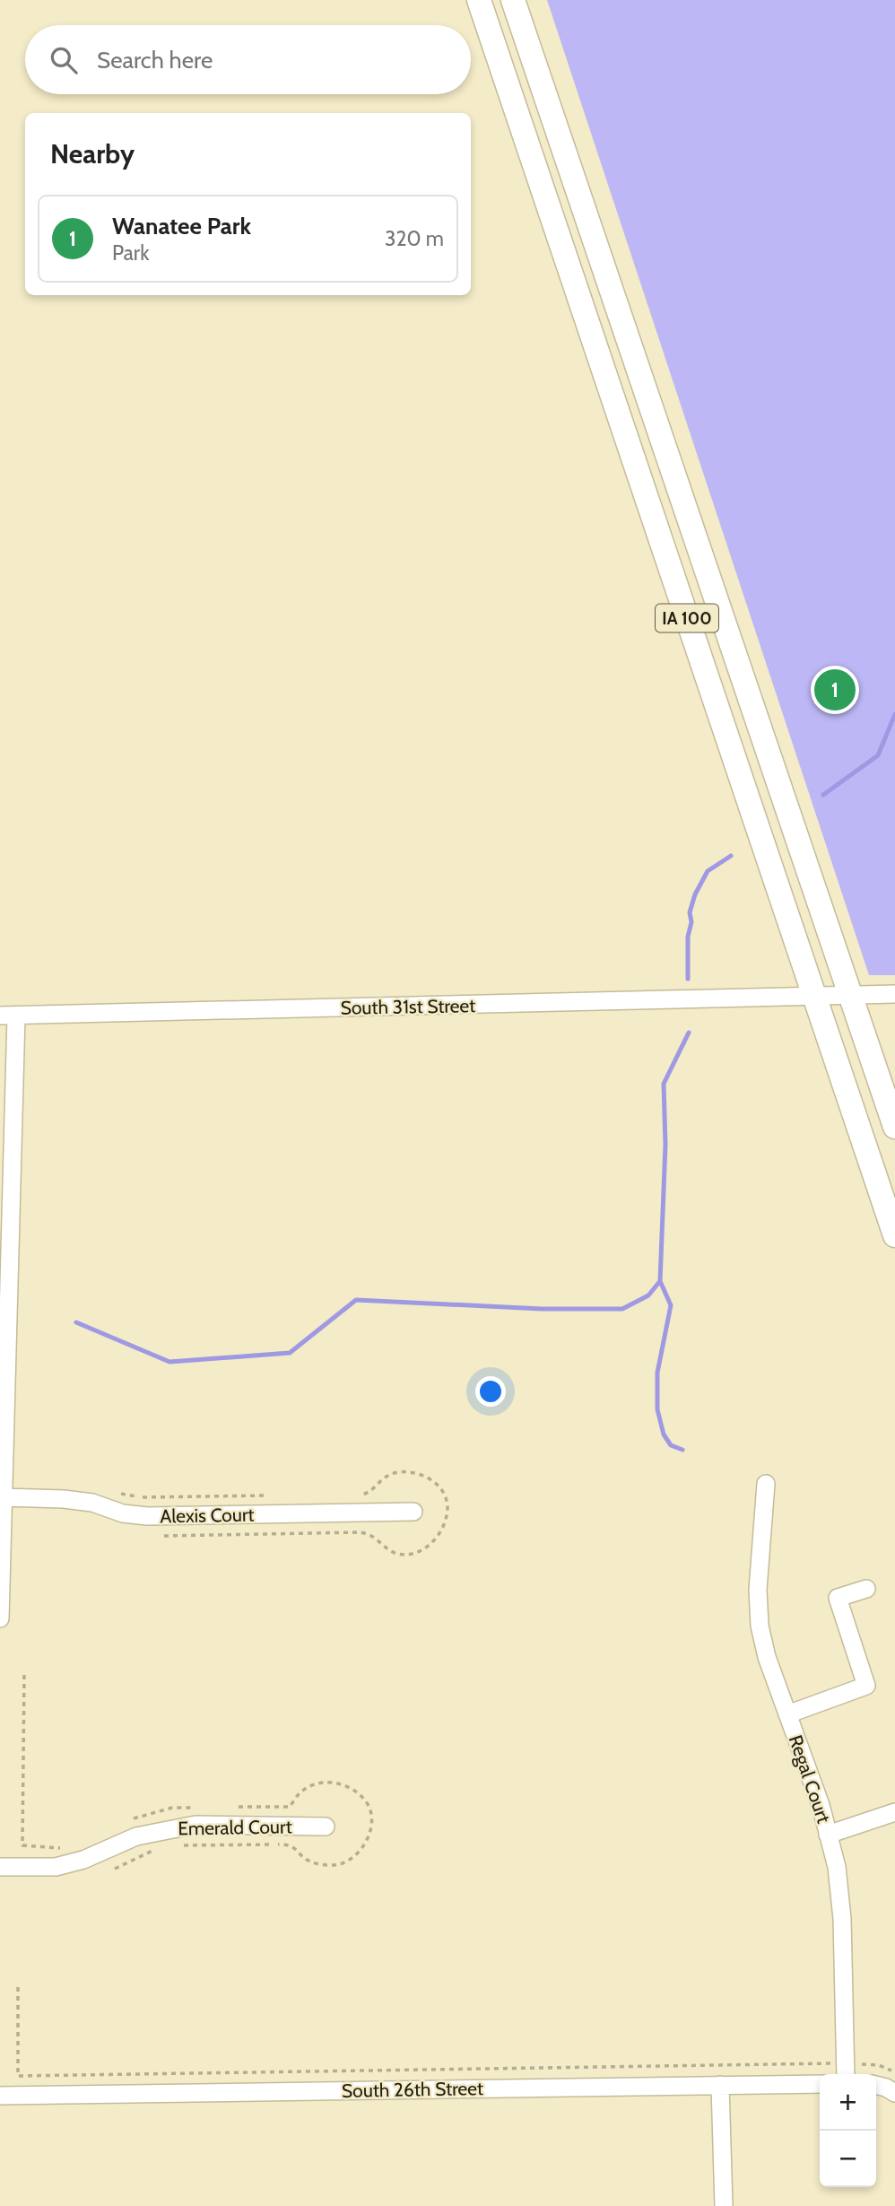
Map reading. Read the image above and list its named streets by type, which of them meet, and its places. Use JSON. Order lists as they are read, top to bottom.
{
  "streets": {
    "highway": ["IA 100"],
    "street": [
      "South 31st Street",
      "Alexis Court",
      "Regal Court",
      "Emerald Court",
      "South 26th Street"
    ]
  },
  "crossings": [
    ["IA 100", "South 31st Street"]
  ],
  "page": {
    "search": "Search here",
    "heading": "Nearby",
    "list": [
      {
        "mark": "1",
        "name": "Wanatee Park",
        "note": "Park",
        "value": "320 m"
      }
    ],
    "pins": "1",
    "map_buttons": ["+", "−"]
  }
}
